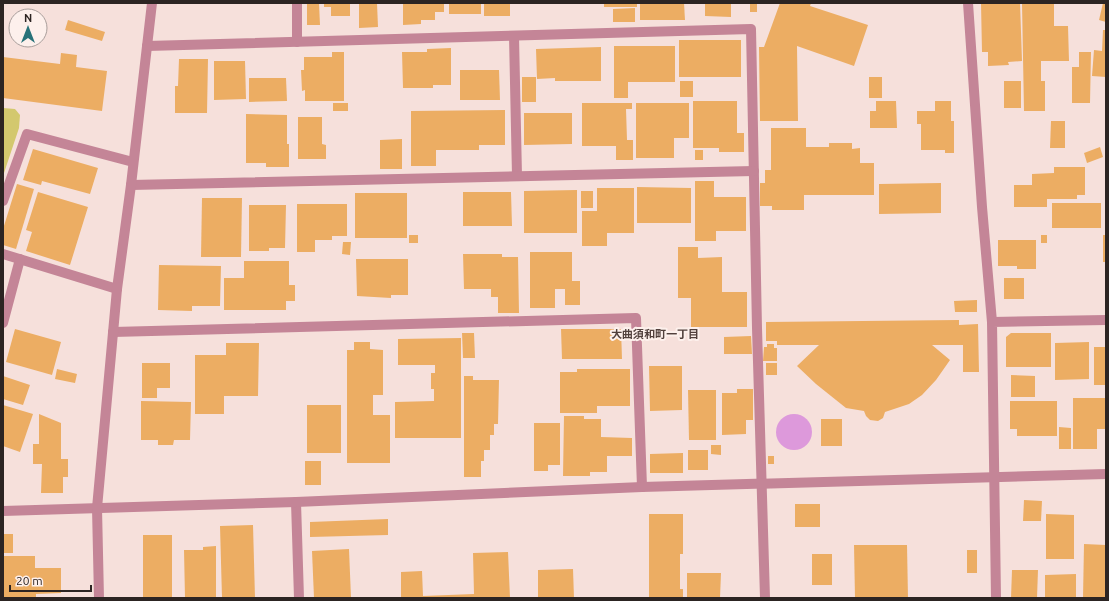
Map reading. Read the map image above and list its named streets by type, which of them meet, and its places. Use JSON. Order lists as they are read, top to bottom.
{
  "districts": ["大曲須和町一丁目"],
  "scale_bar": "20 m",
  "north": "top"
}
